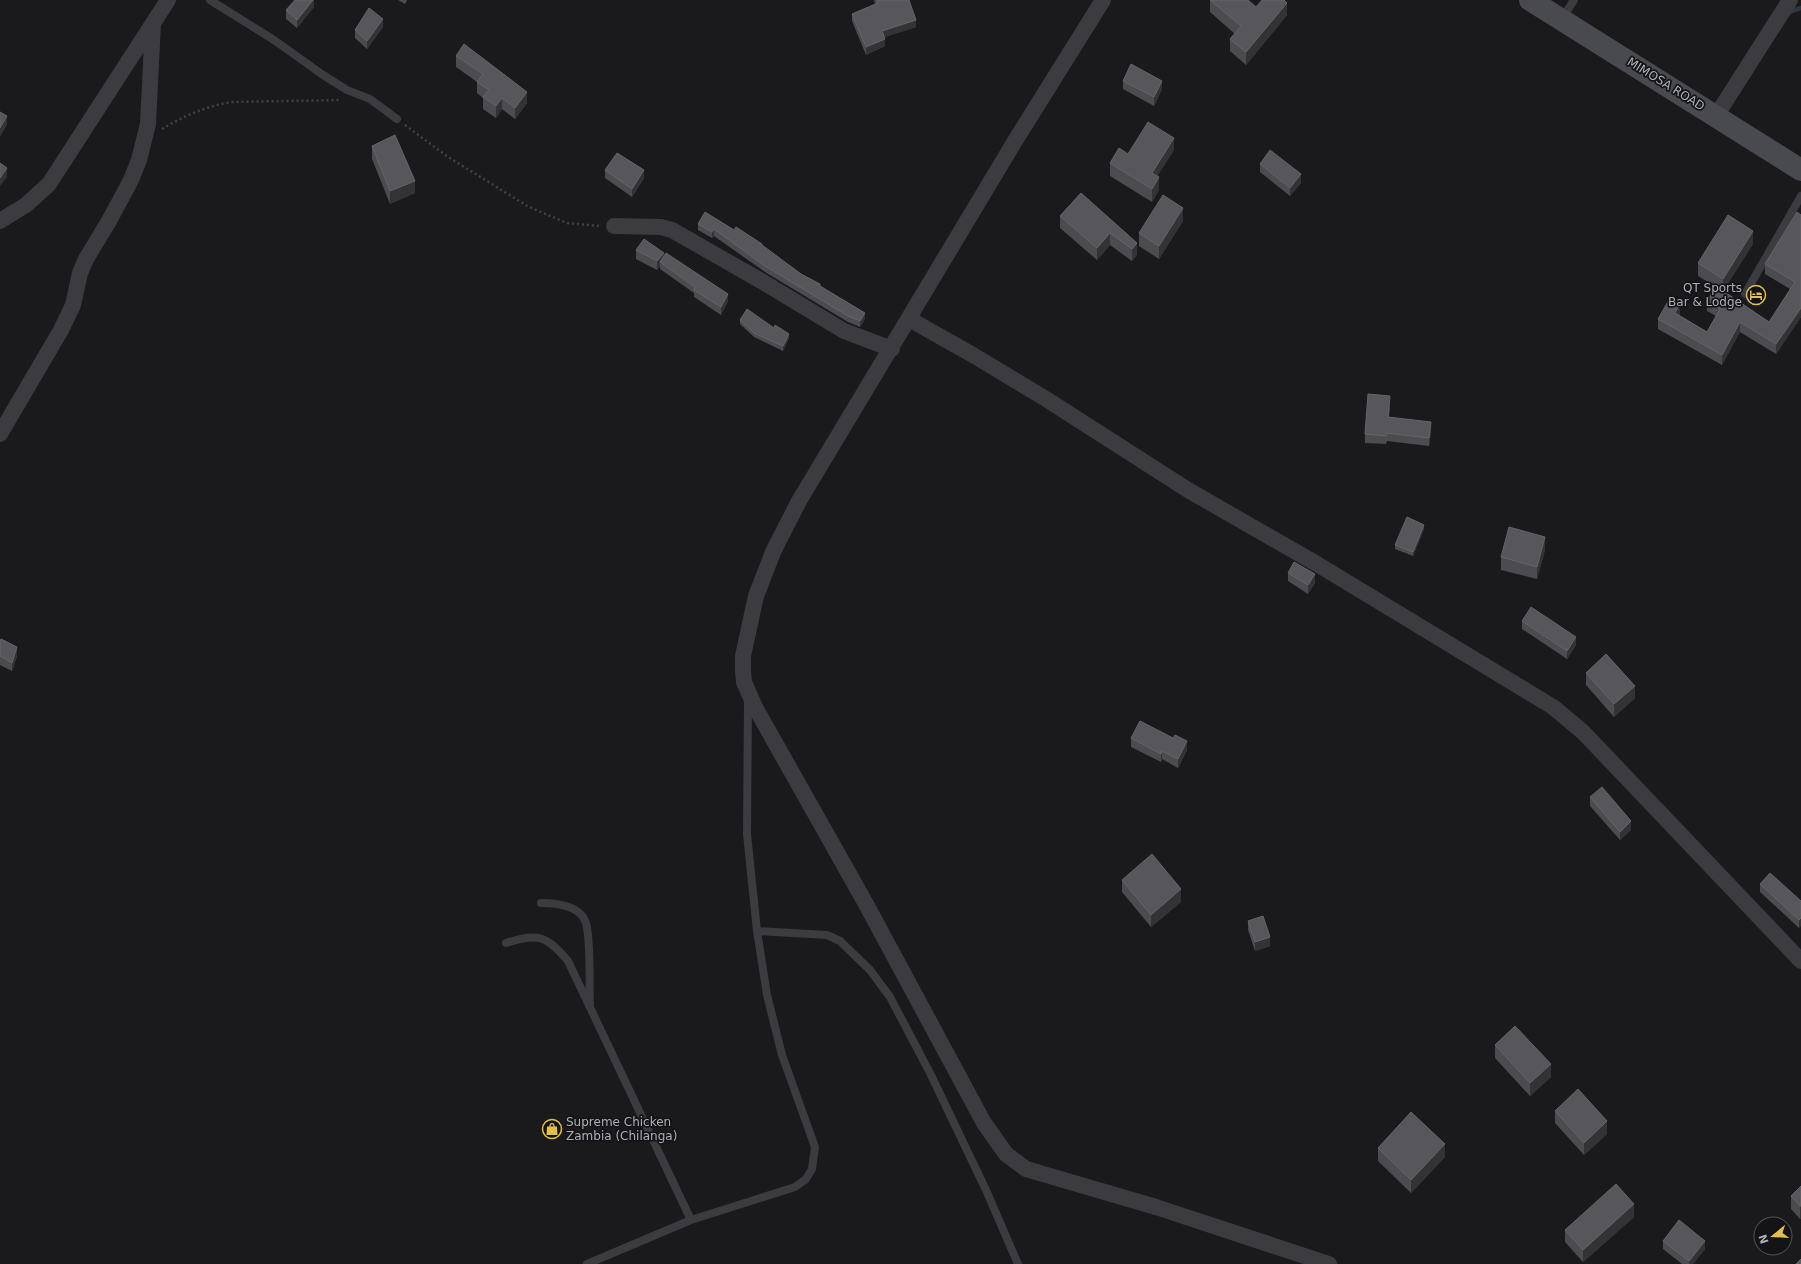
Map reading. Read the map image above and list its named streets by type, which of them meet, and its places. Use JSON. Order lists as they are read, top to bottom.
{
  "streets": {
    "street": ["MIMOSA ROAD"]
  },
  "places": {
    "hotel": ["QT Sports Bar & Lodge"],
    "shop": ["Supreme Chicken Zambia (Chilanga)"]
  },
  "north": "left"
}
